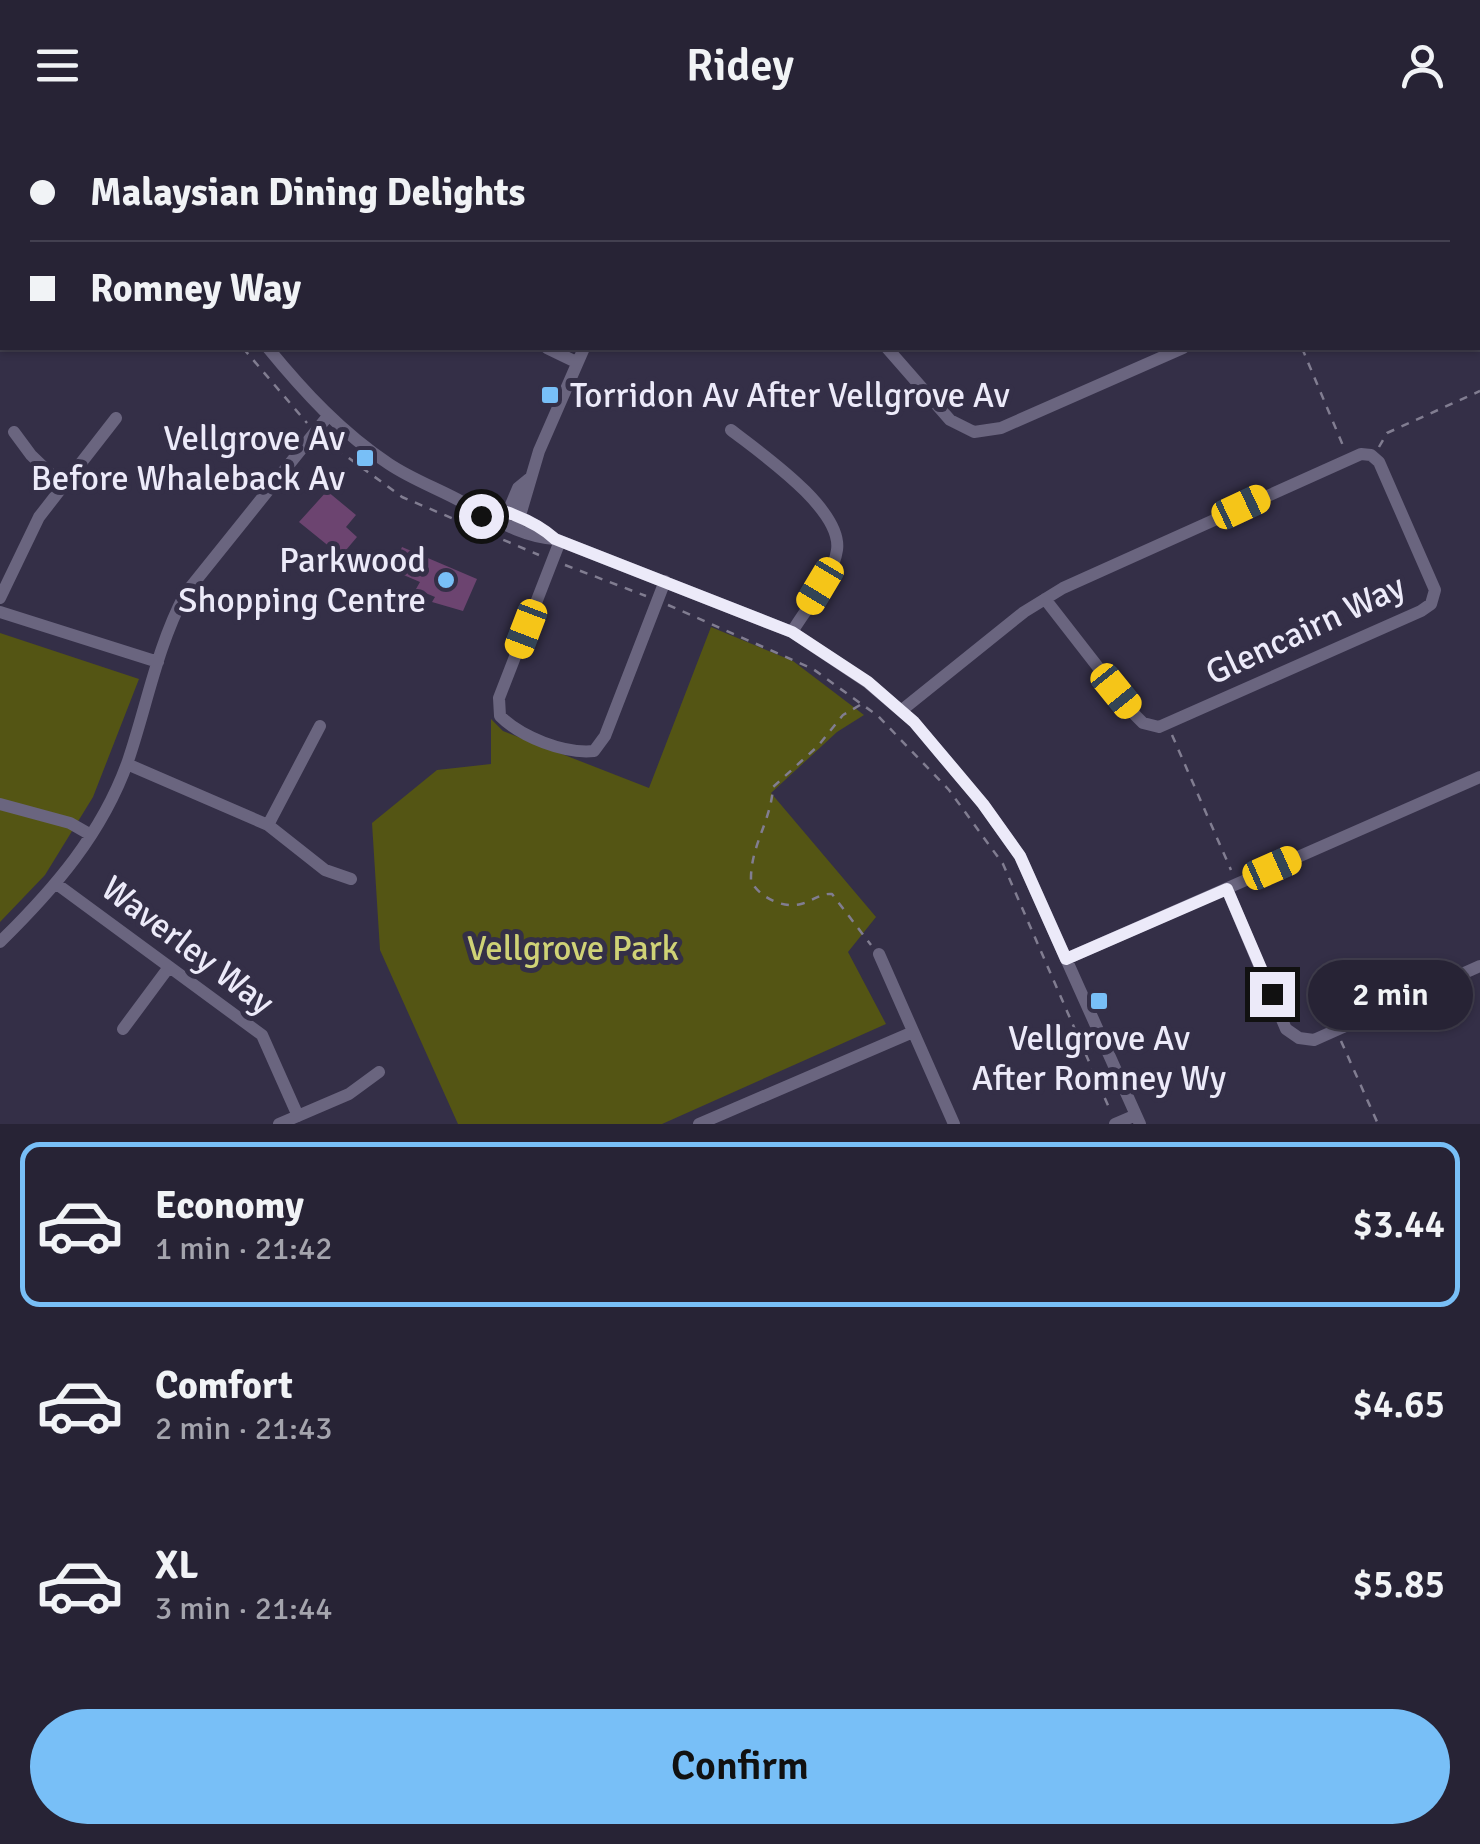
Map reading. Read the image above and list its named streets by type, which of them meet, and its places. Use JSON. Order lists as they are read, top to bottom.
{
  "streets": {
    "street": ["Glencairn Way", "Waverley Way"]
  },
  "parks": ["Vellgrove Park"],
  "places": {
    "transit": ["Torridon Av After Vellgrove Av", "Vellgrove Av Before Whaleback Av", "Vellgrove Av After Romney Wy"],
    "other": ["Parkwood Shopping Centre"]
  },
  "page": {
    "header": "Ridey",
    "banner": ["Malaysian Dining Delights", "Romney Way"],
    "bubble": "2 min",
    "list": [
      {
        "name": "Economy",
        "note": "1 min · 21:42",
        "value": "$3.44"
      },
      {
        "name": "Comfort",
        "note": "2 min · 21:43",
        "value": "$4.65"
      },
      {
        "name": "XL",
        "note": "3 min · 21:44",
        "value": "$5.85"
      }
    ],
    "buttons": "Confirm"
  }
}
